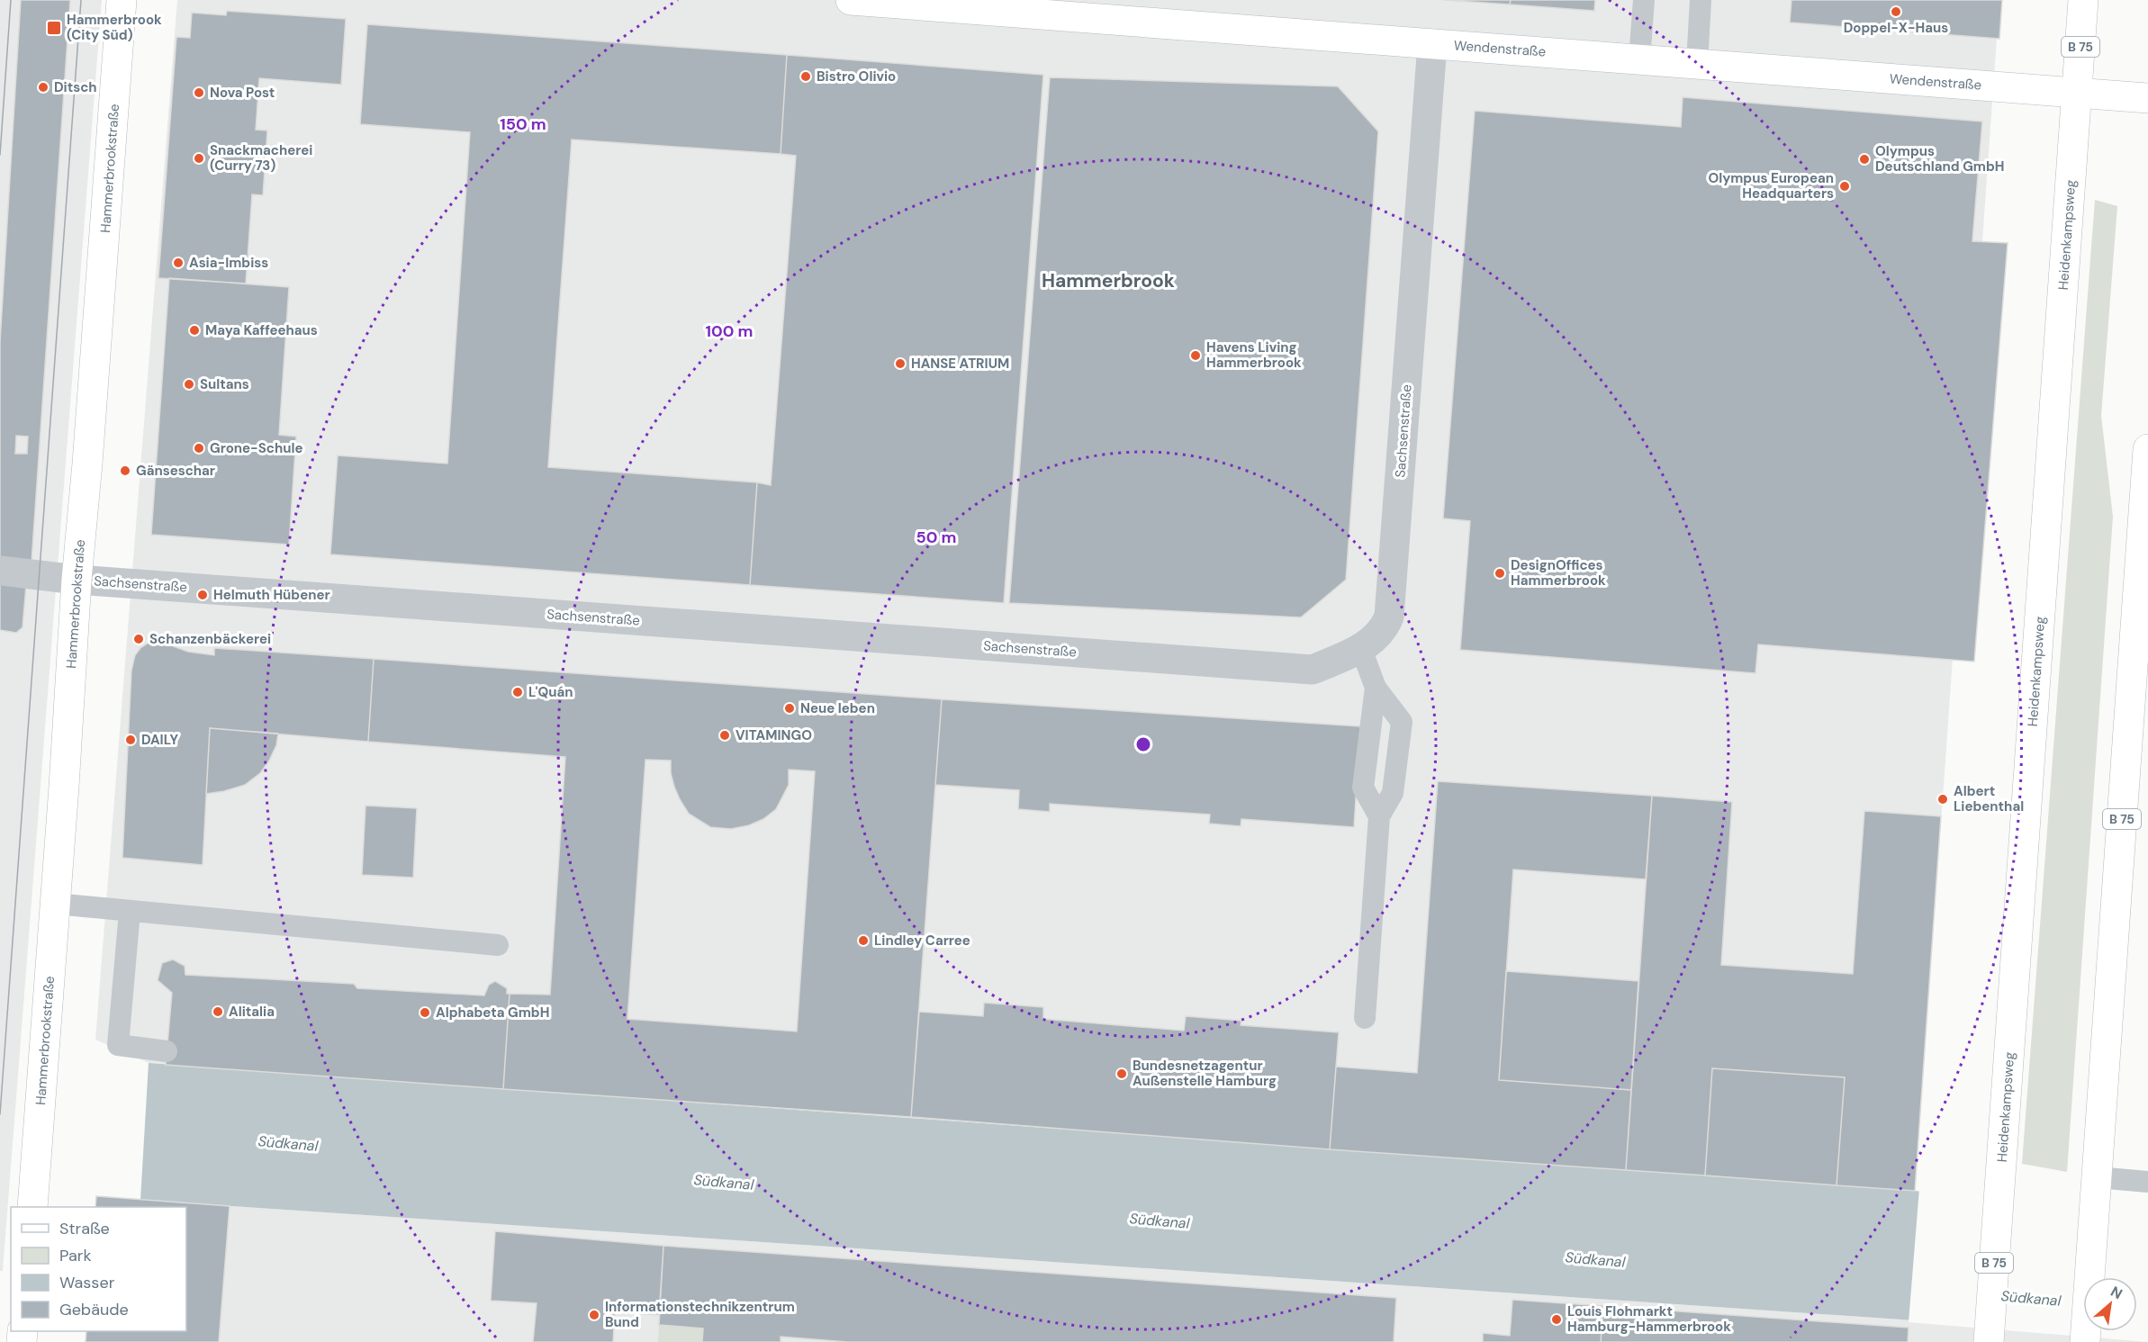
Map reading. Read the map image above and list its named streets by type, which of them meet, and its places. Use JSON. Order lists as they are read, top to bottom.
{
  "streets": {
    "street": [
      "B 75",
      "Wendenstraße",
      "Hammerbrookstraße",
      "Heidenkampsweg",
      "Sachsenstraße"
    ]
  },
  "crossings": [
    ["Wendenstraße", "Heidenkampsweg"],
    ["Wendenstraße", "Sachsenstraße"],
    ["Hammerbrookstraße", "Sachsenstraße"]
  ],
  "districts": ["Hammerbrook"],
  "water": ["Südkanal"],
  "places": {
    "other": [
      "Doppel-X-Haus",
      "Bistro Olivio",
      "Ditsch",
      "Nova Post",
      "Snackmacherei (Curry 73)",
      "Olympus Deutschland GmbH",
      "Olympus European Headquarters",
      "Asia-Imbiss",
      "Maya Kaffeehaus",
      "Havens Living Hammerbrook",
      "HANSE ATRIUM",
      "Sultans",
      "Grone-Schule",
      "Gänseschar",
      "DesignOffices Hammerbrook",
      "Helmuth Hübener",
      "Schanzenbäckerei",
      "L'Quán",
      "Neue leben",
      "VITAMINGO",
      "DAILY",
      "Albert Liebenthal",
      "Lindley Carree",
      "Alitalia",
      "Alphabeta GmbH",
      "Bundesnetzagentur Außenstelle Hamburg",
      "Informationstechnikzentrum Bund",
      "Louis Flohmarkt Hamburg-Hammerbrook"
    ],
    "transit": ["Hammerbrook (City Süd)"]
  },
  "legend": [
    "Straße",
    "Park",
    "Wasser",
    "Gebäude"
  ],
  "north": "top right",
  "rings": ["150 m", "100 m", "50 m"]
}
